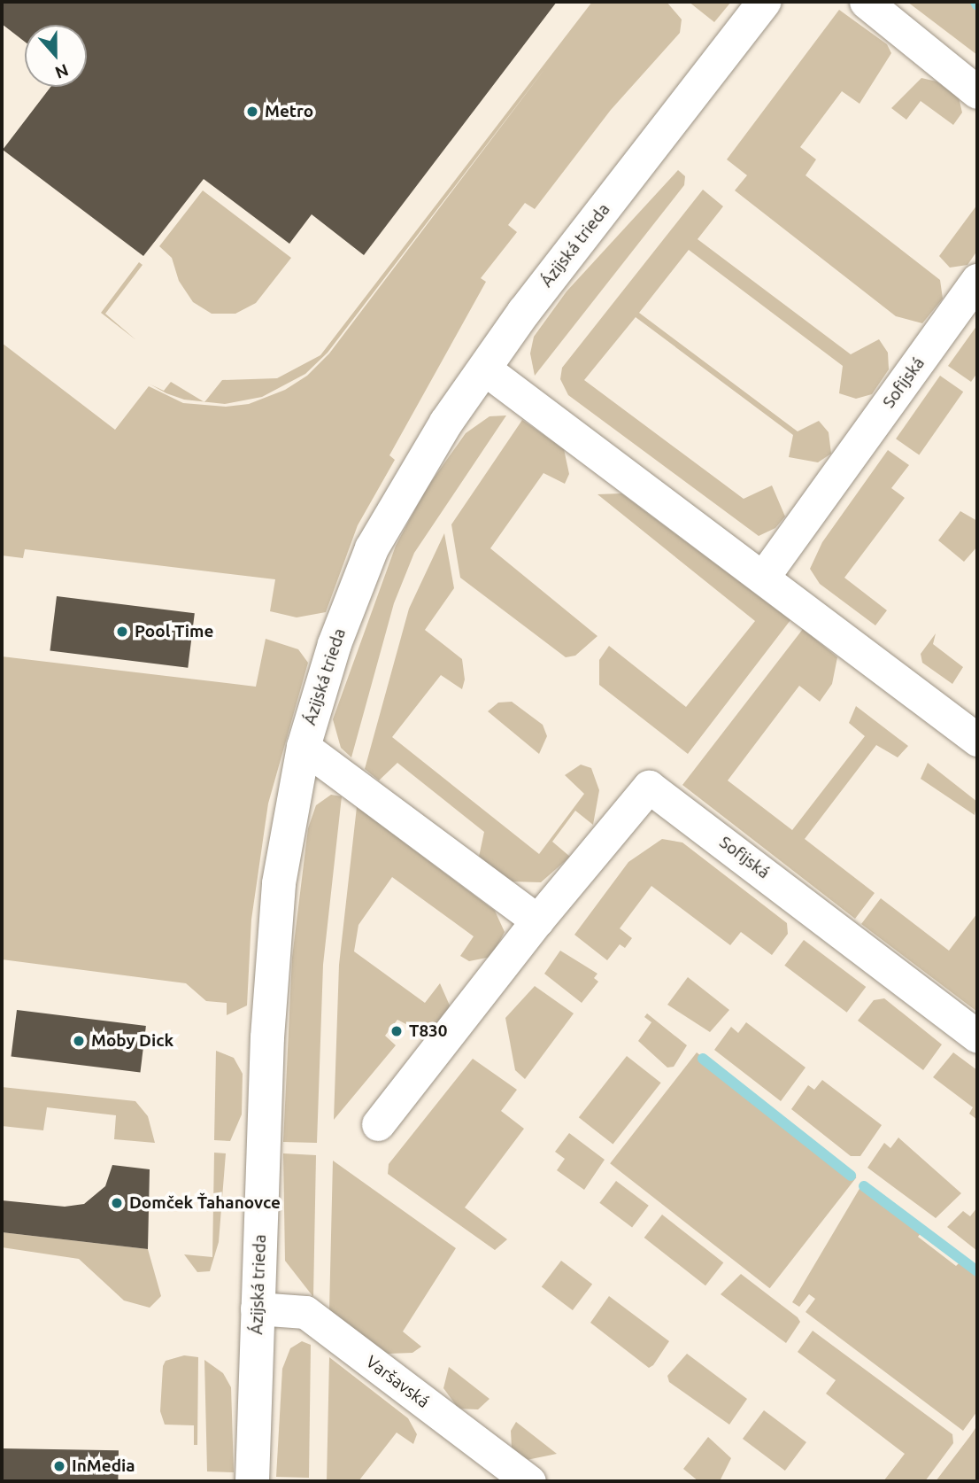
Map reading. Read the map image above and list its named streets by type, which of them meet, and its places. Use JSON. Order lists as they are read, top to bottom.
{
  "streets": {
    "street": ["Ázijská trieda", "Sofijská", "Varšavská"]
  },
  "crossings": [
    ["Ázijská trieda", "Varšavská"]
  ],
  "places": [
    "Metro",
    "Pool Time",
    "T830",
    "Moby Dick",
    "Domček Ťahanovce",
    "InMedia"
  ],
  "north": "bottom"
}
